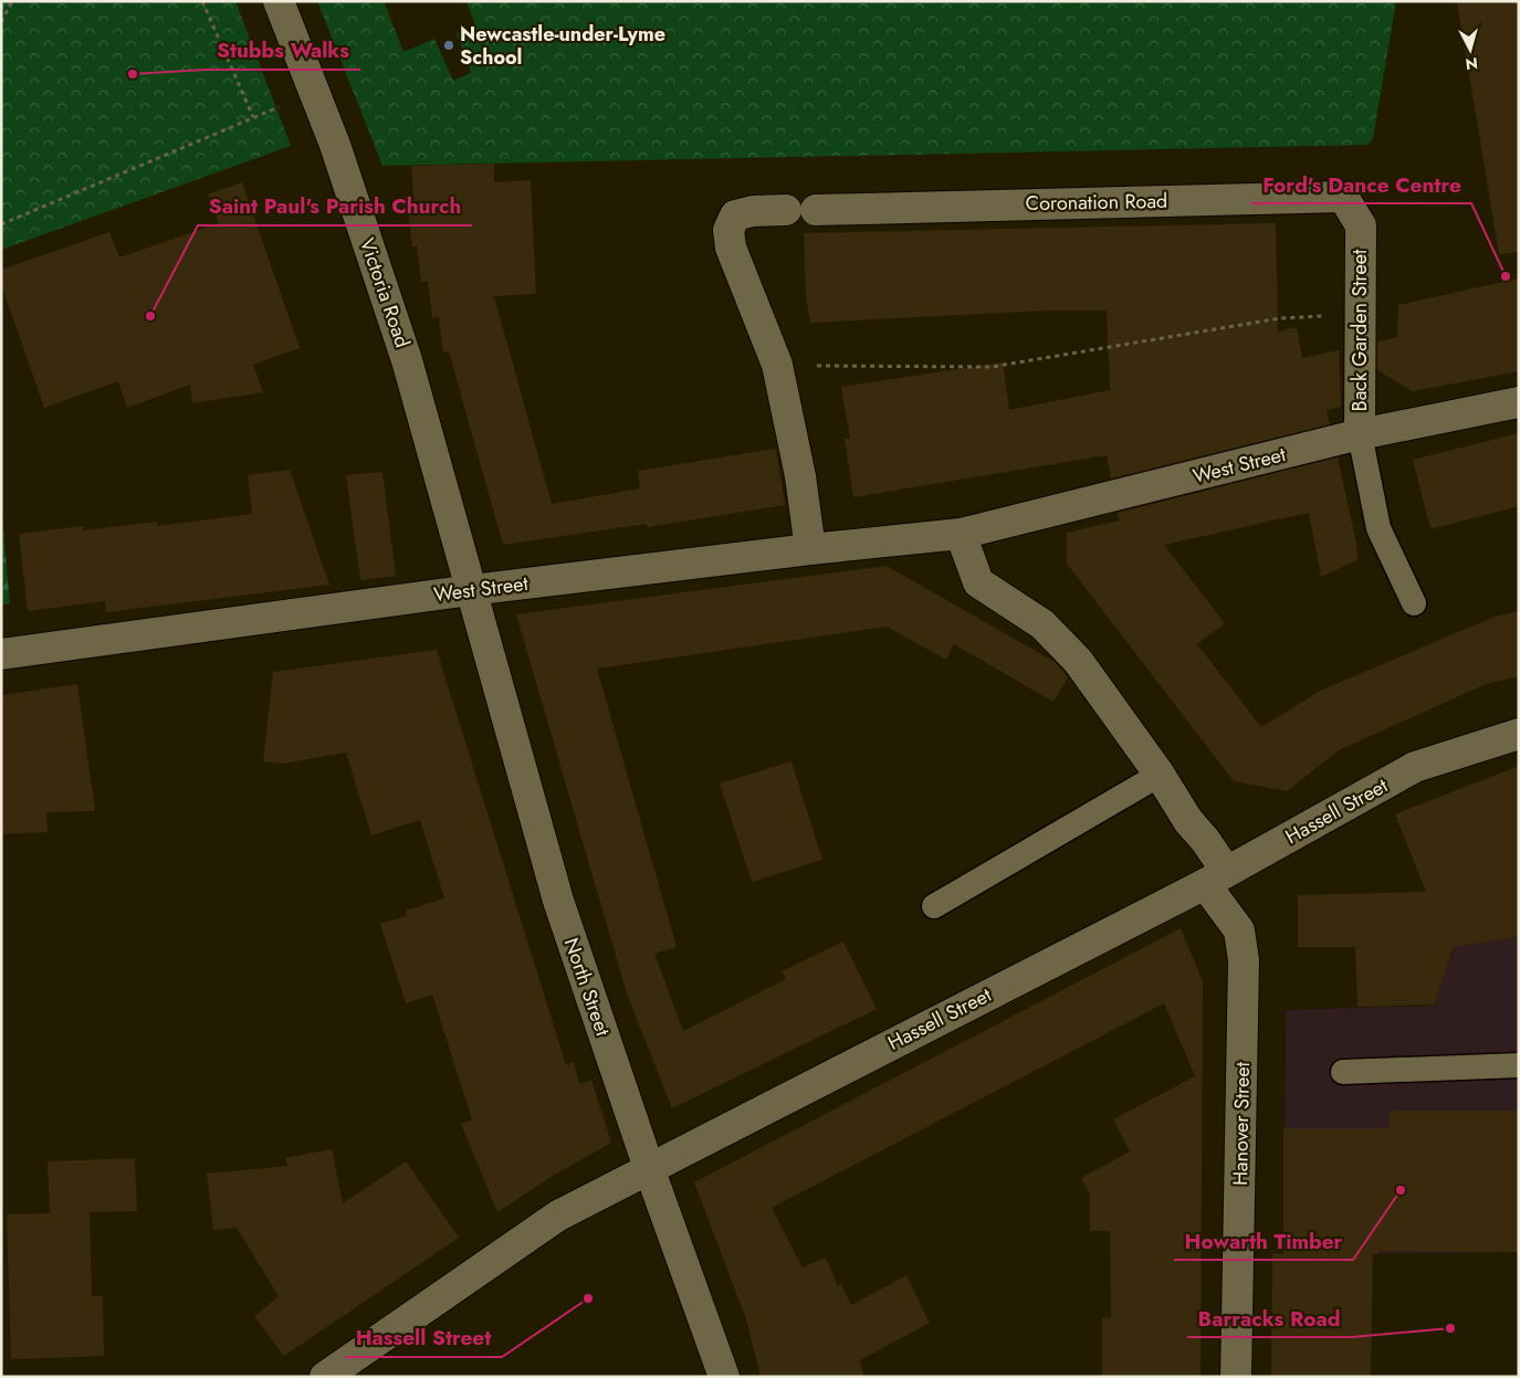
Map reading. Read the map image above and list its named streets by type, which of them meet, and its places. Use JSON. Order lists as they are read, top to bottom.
{
  "streets": {
    "street": [
      "Coronation Road",
      "Victoria Road",
      "Back Garden Street",
      "West Street",
      "Hassell Street",
      "North Street",
      "Hanover Street"
    ]
  },
  "crossings": [
    ["Coronation Road", "Back Garden Street"],
    ["Victoria Road", "West Street"],
    ["Victoria Road", "North Street"],
    ["Back Garden Street", "West Street"],
    ["West Street", "North Street"],
    ["Hassell Street", "North Street"],
    ["Hassell Street", "Hanover Street"]
  ],
  "places": [
    "Newcastle-under-Lyme School",
    "Stubbs Walks",
    "Ford's Dance Centre",
    "Saint Paul's Parish Church",
    "Howarth Timber",
    "Hassell Street",
    "Barracks Road"
  ],
  "north": "bottom"
}
